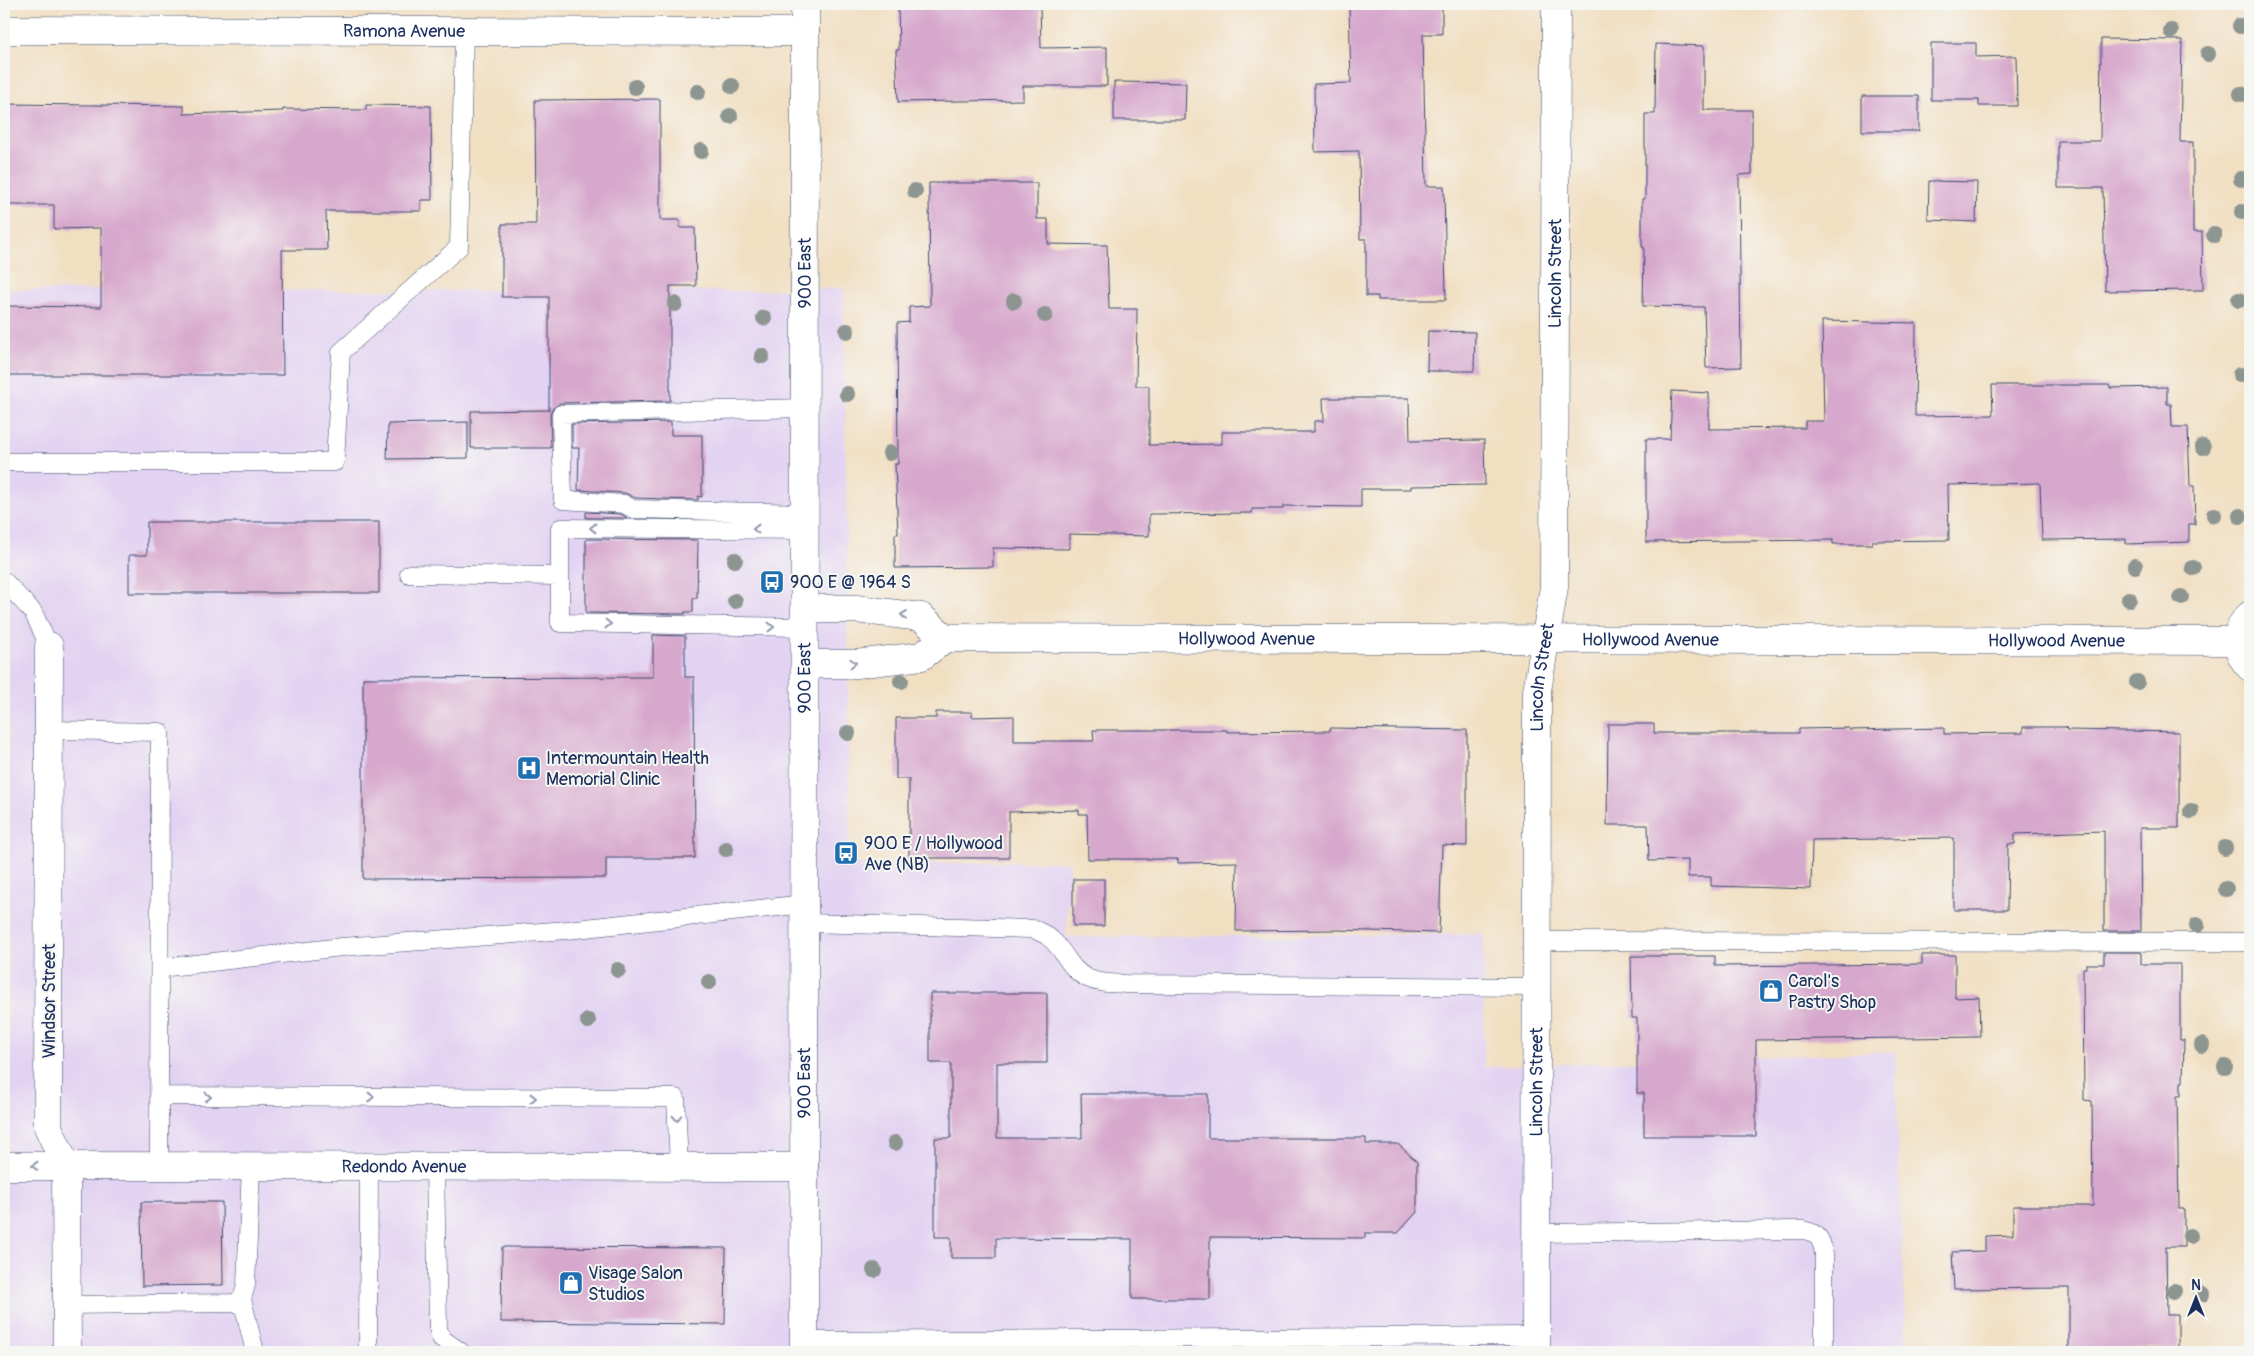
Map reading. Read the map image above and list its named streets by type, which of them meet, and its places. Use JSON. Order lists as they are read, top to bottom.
{
  "streets": {
    "street": [
      "Ramona Avenue",
      "900 East",
      "Lincoln Street",
      "Hollywood Avenue",
      "Windsor Street",
      "Redondo Avenue"
    ]
  },
  "crossings": [
    ["Ramona Avenue", "900 East"],
    ["900 East", "Redondo Avenue"],
    ["Lincoln Street", "Hollywood Avenue"],
    ["Windsor Street", "Redondo Avenue"]
  ],
  "places": {
    "bus stop": ["900 E @ 1964 S", "900 E / Hollywood Ave (NB)"],
    "hospital": ["Intermountain Health Memorial Clinic"],
    "shop": ["Carol's Pastry Shop", "Visage Salon Studios"]
  },
  "north": "top"
}
